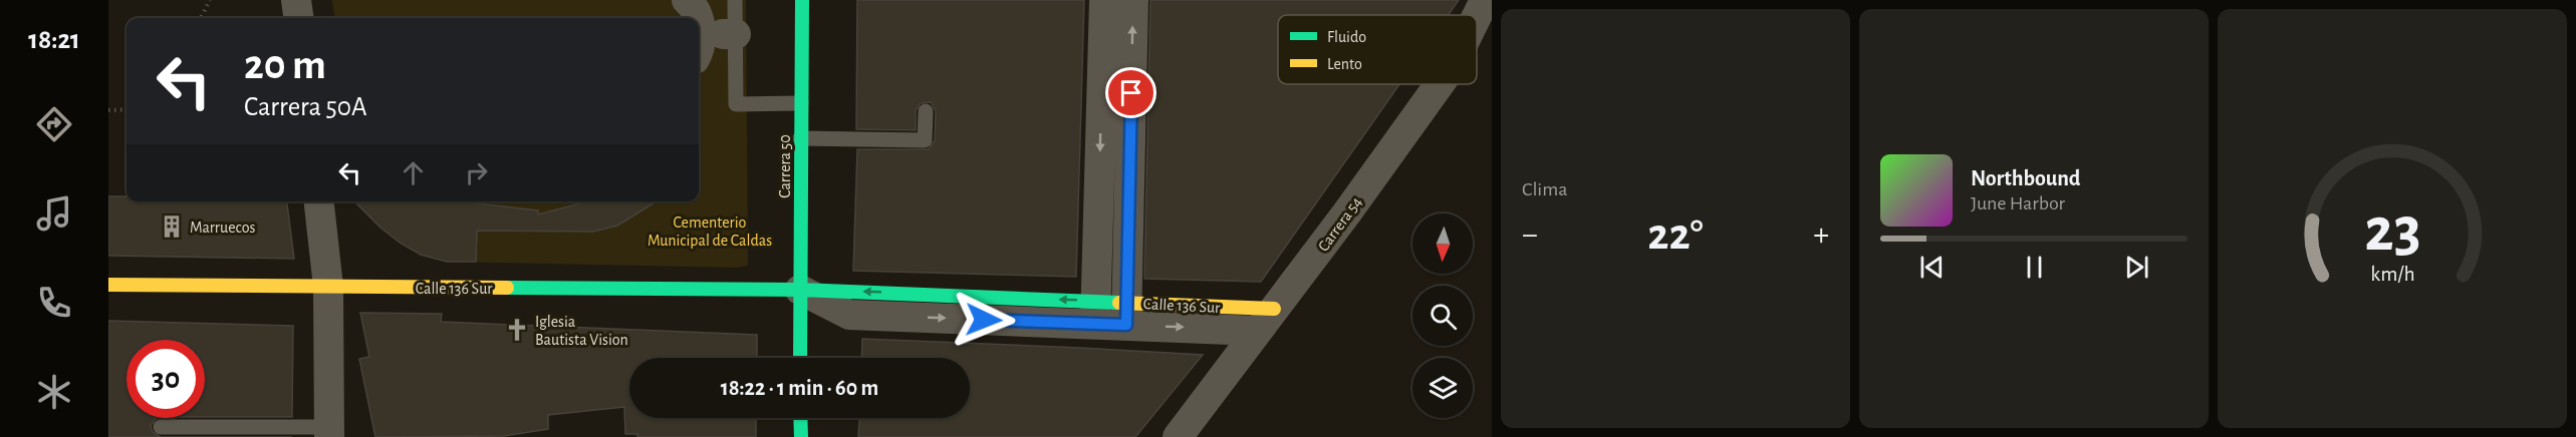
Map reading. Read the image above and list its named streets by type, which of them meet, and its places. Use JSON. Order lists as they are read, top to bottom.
{
  "streets": {
    "street": ["Carrera 50", "Carrera 54", "Calle 136 Sur"]
  },
  "crossings": [
    ["Carrera 50", "Calle 136 Sur"],
    ["Carrera 54", "Calle 136 Sur"]
  ],
  "parks": ["Cementerio Municipal de Caldas"],
  "places": {
    "building": ["Marruecos"],
    "church": ["Iglesia Bautista Vision"]
  },
  "legend": ["Fluido", "Lento"],
  "north": "bottom",
  "page": {
    "tabs": "18:21",
    "tile": "Clima",
    "turn": ["20 m", "Carrera 50A"],
    "song": ["Northbound", "June Harbor"],
    "heat": ["−", "22°", "+"],
    "limit": "30",
    "trip": "18:22 · 1 min · 60 m",
    "gauge": ["23", "km/h"]
  }
}
